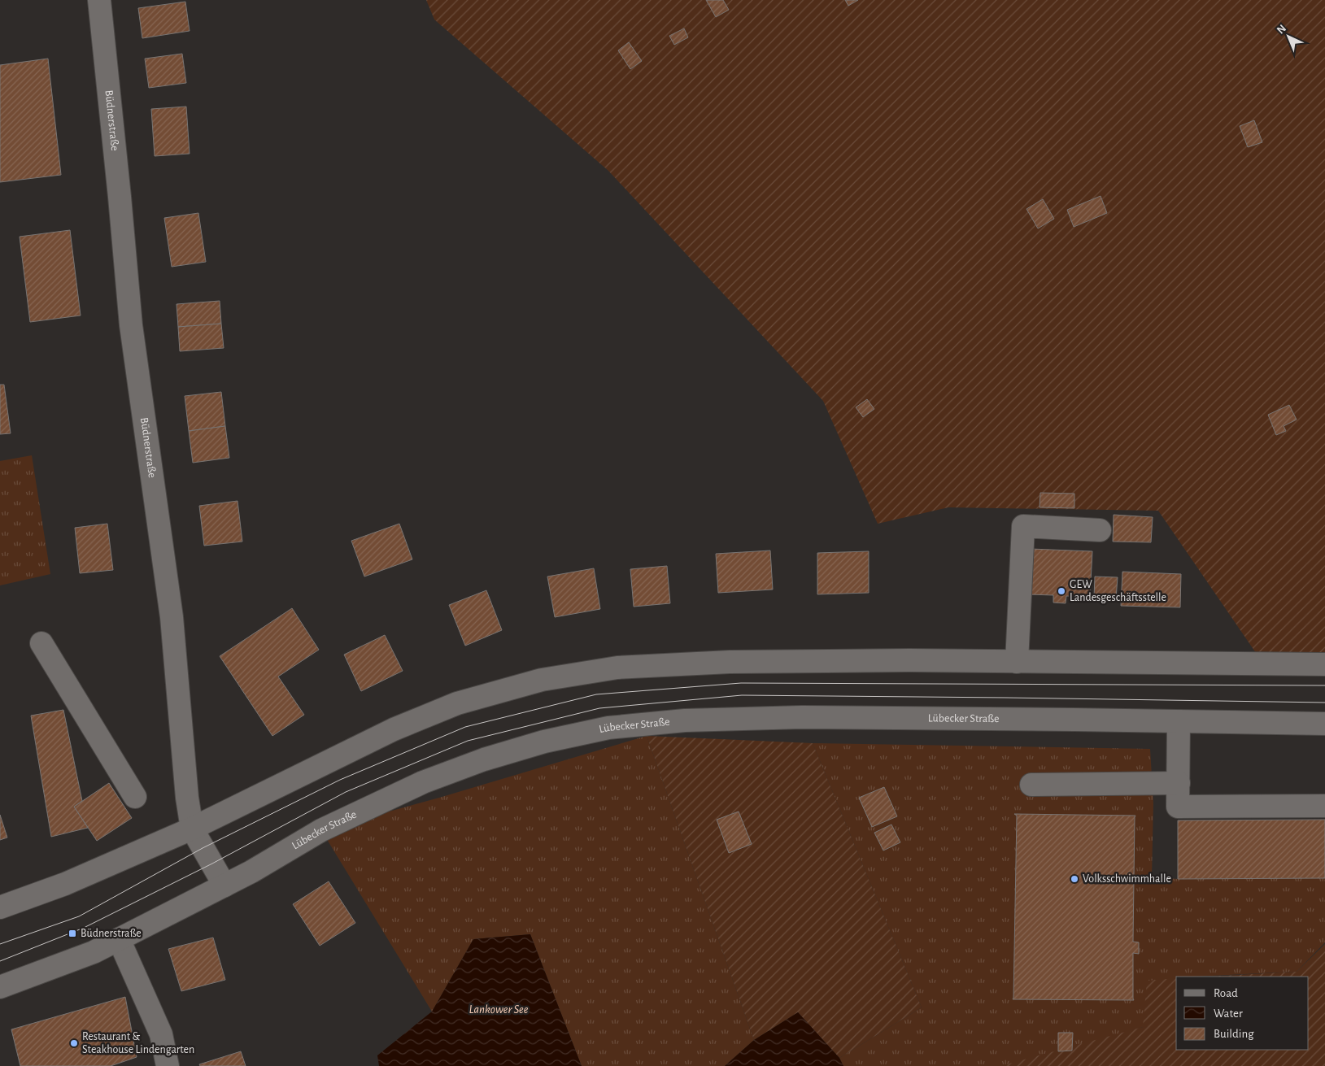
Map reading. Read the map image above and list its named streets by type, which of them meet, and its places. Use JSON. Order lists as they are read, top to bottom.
{
  "streets": {
    "street": ["Büdnerstraße", "Lübecker Straße"]
  },
  "crossings": [
    ["Büdnerstraße", "Lübecker Straße"]
  ],
  "water": ["Lankower See"],
  "places": {
    "other": ["GEW Landesgeschäftsstelle", "Volksschwimmhalle", "Restaurant & Steakhouse Lindengarten"],
    "transit": ["Büdnerstraße"]
  },
  "legend": ["Road", "Water", "Building"],
  "north": "top left"
}
